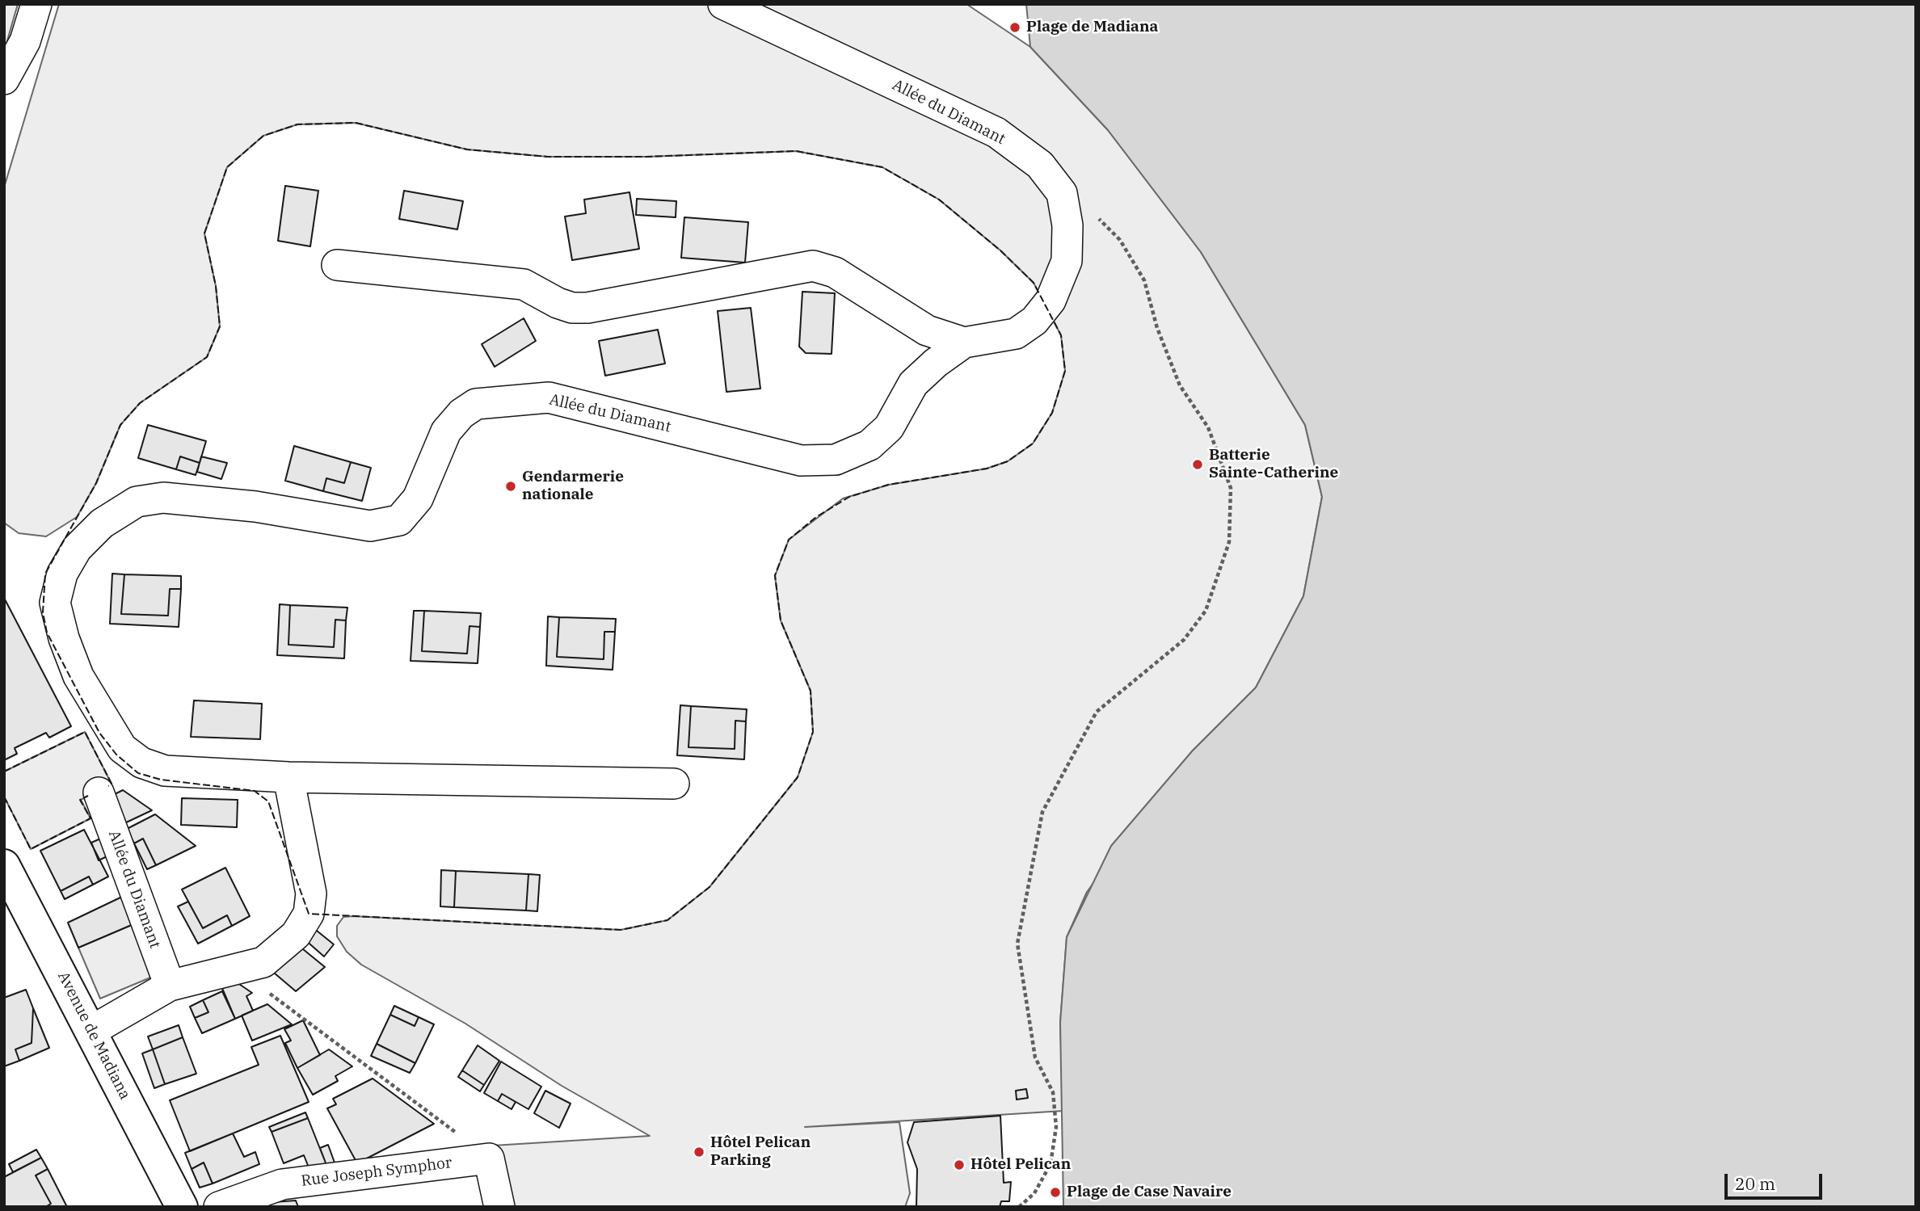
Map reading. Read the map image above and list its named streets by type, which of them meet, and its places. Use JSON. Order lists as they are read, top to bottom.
{
  "streets": {
    "street": ["Allée du Diamant", "Avenue de Madiana", "Rue Joseph Symphor"]
  },
  "places": [
    "Plage de Madiana",
    "Batterie Sainte-Catherine",
    "Gendarmerie nationale",
    "Hôtel Pelican Parking",
    "Hôtel Pelican",
    "Plage de Case Navaire"
  ],
  "scale_bar": "20 m"
}
